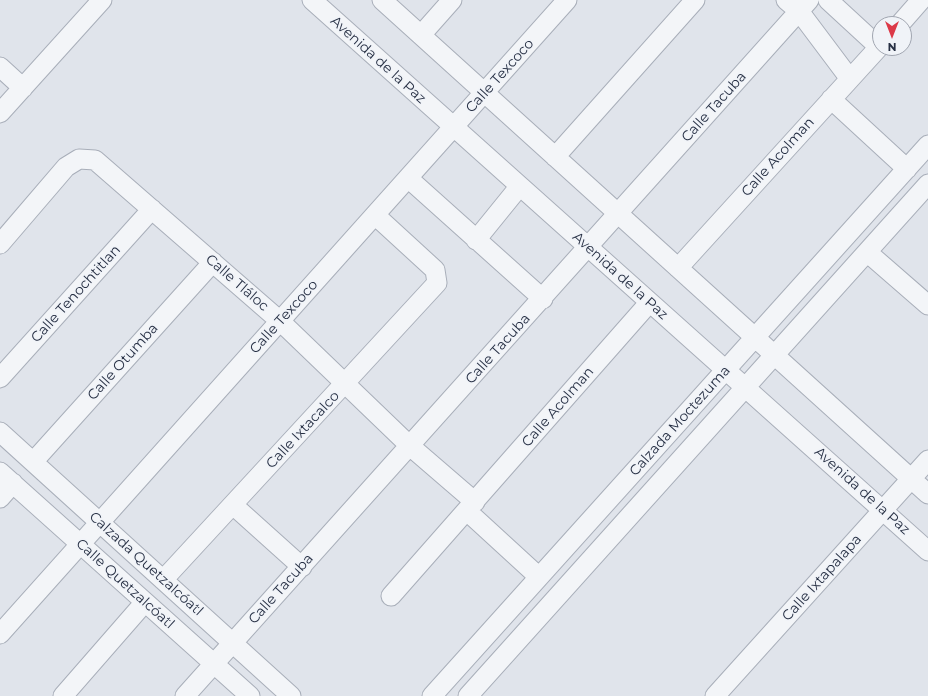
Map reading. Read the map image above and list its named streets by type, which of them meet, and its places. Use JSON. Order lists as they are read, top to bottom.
{
  "streets": {
    "street": [
      "Avenida de la Paz",
      "Calle Texcoco",
      "Calle Tacuba",
      "Calle Acolman",
      "Calle Tláloc",
      "Calle Tenochtitlan",
      "Calle Otumba",
      "Calzada Moctezuma",
      "Calle Ixtacalco",
      "Calzada Quetzalcóatl",
      "Calle Ixtapalapa",
      "Calle Quetzalcóatl"
    ]
  },
  "crossings": [
    ["Avenida de la Paz", "Calle Texcoco"],
    ["Avenida de la Paz", "Calle Tacuba"],
    ["Avenida de la Paz", "Calle Acolman"],
    ["Avenida de la Paz", "Calzada Moctezuma"],
    ["Avenida de la Paz", "Calle Ixtapalapa"],
    ["Calle Texcoco", "Calle Tláloc"],
    ["Calle Texcoco", "Calle Ixtacalco"],
    ["Calle Texcoco", "Calzada Quetzalcóatl"],
    ["Calle Texcoco", "Calle Quetzalcóatl"],
    ["Calle Tacuba", "Calle Tláloc"],
    ["Calle Tacuba", "Calzada Quetzalcóatl"],
    ["Calle Tacuba", "Calle Quetzalcóatl"],
    ["Calle Acolman", "Calle Tláloc"],
    ["Calle Tláloc", "Calle Tenochtitlan"],
    ["Calle Tláloc", "Calle Otumba"],
    ["Calle Tláloc", "Calzada Moctezuma"],
    ["Calle Tláloc", "Calle Ixtacalco"],
    ["Calle Otumba", "Calzada Quetzalcóatl"],
    ["Calle Ixtacalco", "Calzada Quetzalcóatl"]
  ],
  "north": "bottom"
}
